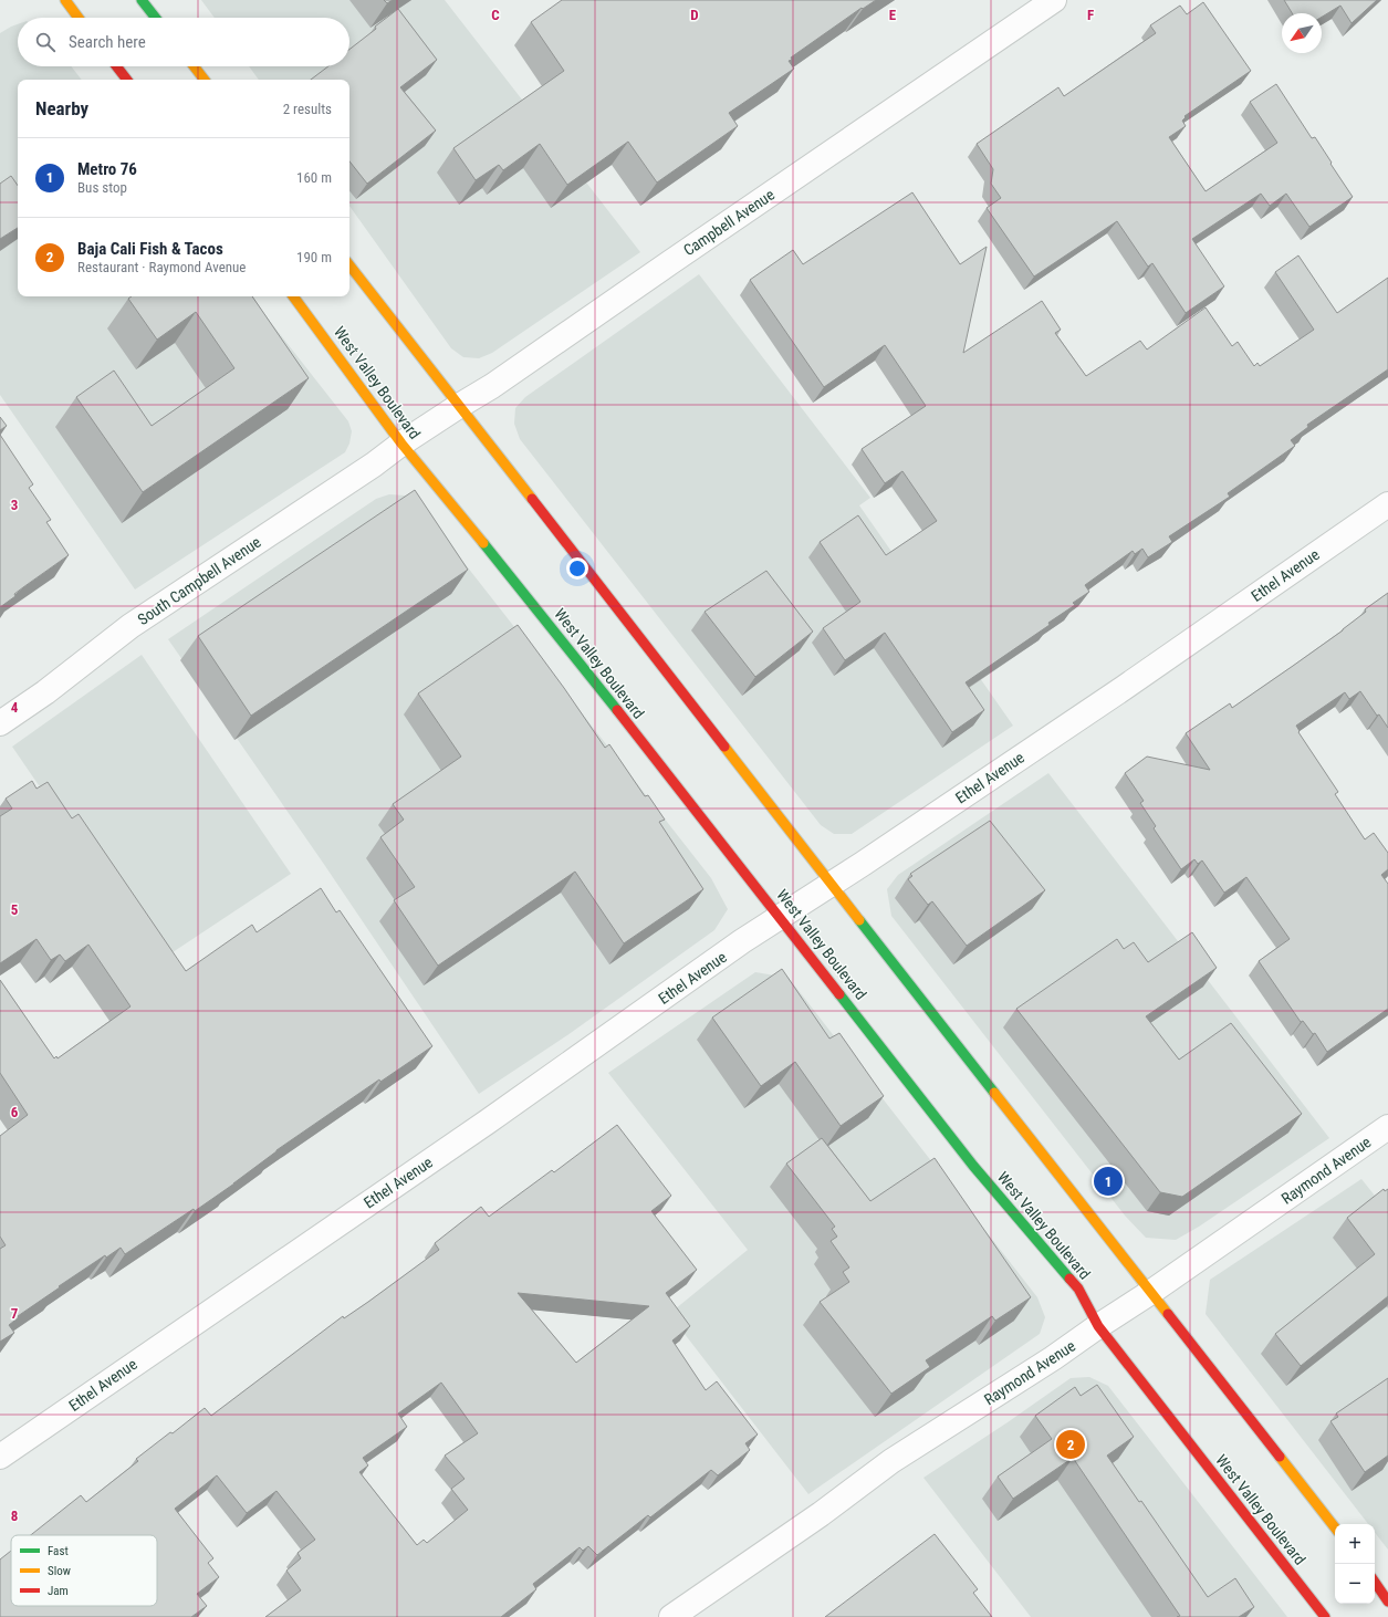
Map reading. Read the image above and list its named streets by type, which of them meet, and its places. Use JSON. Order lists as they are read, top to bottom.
{
  "streets": {
    "main road": ["West Valley Boulevard"],
    "street": [
      "Campbell Avenue",
      "Ethel Avenue",
      "South Campbell Avenue",
      "Raymond Avenue"
    ]
  },
  "crossings": [
    ["Campbell Avenue", "West Valley Boulevard"],
    ["Campbell Avenue", "South Campbell Avenue"],
    ["West Valley Boulevard", "Ethel Avenue"],
    ["West Valley Boulevard", "South Campbell Avenue"],
    ["West Valley Boulevard", "Raymond Avenue"]
  ],
  "legend": ["Fast", "Slow", "Jam"],
  "north": "bottom left",
  "page": {
    "search": "Search here",
    "heading": ["Nearby", "2 results"],
    "list": [
      {
        "mark": "1",
        "name": "Metro 76",
        "note": "Bus stop",
        "value": "160 m"
      },
      {
        "mark": "2",
        "name": "Baja Cali Fish & Tacos",
        "note": "Restaurant · Raymond Avenue",
        "value": "190 m"
      }
    ],
    "pins": ["1", "2"],
    "map_buttons": ["+", "−"]
  },
  "grid": {
    "columns": [
      "C",
      "D",
      "E",
      "F"
    ],
    "rows": [
      "3",
      "4",
      "5",
      "6",
      "7",
      "8"
    ]
  }
}
